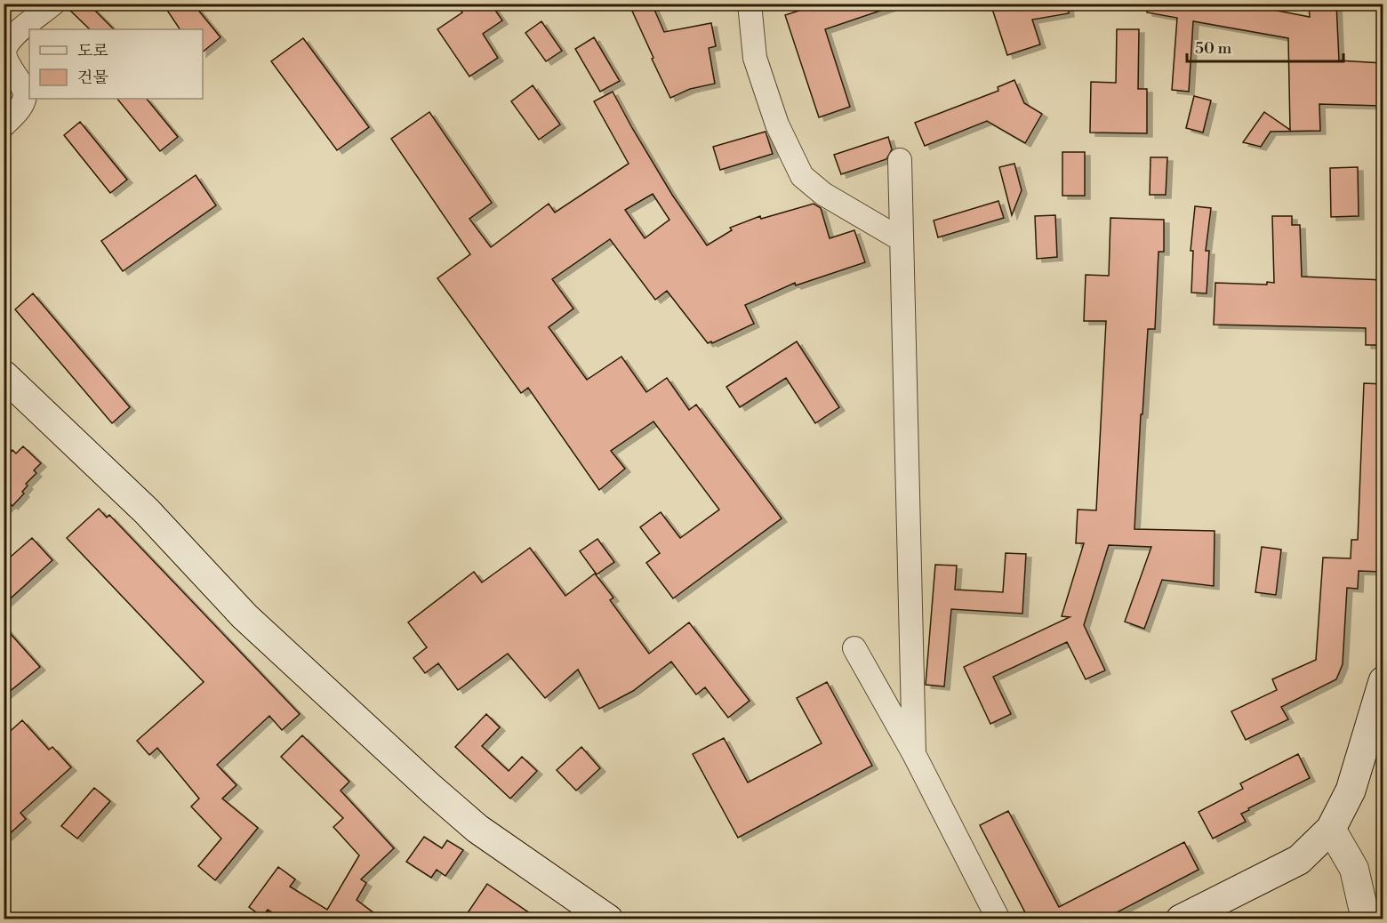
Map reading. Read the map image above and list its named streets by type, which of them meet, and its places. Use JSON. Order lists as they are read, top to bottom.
{
  "legend": ["도로", "건물"],
  "scale_bar": "50 m"
}
